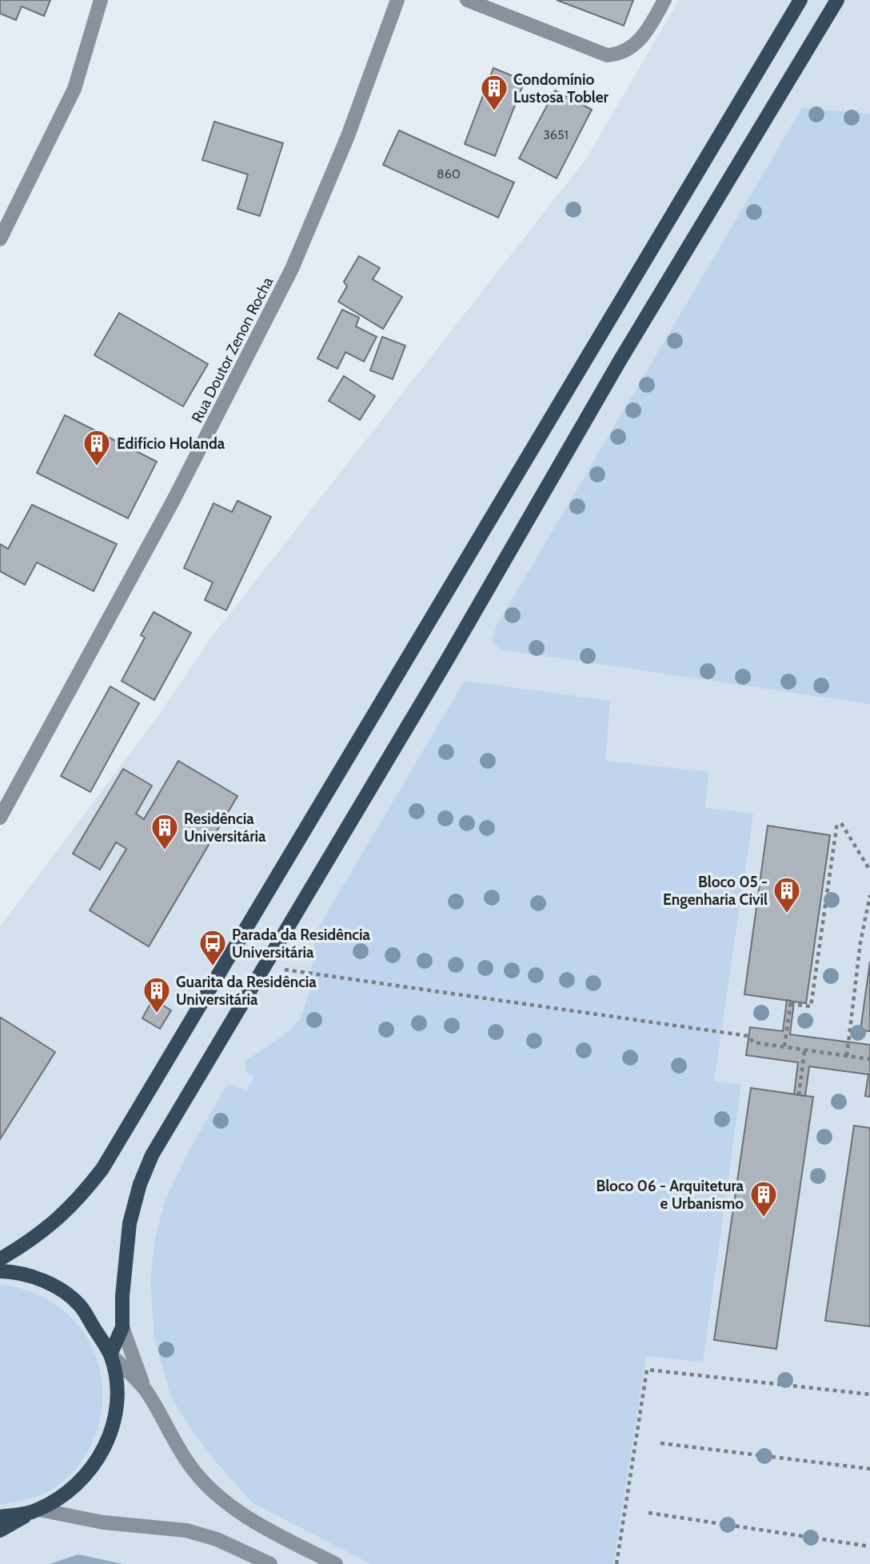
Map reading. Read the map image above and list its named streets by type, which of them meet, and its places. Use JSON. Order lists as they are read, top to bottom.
{
  "streets": {
    "street": ["Rua Doutor Zenon Rocha"]
  },
  "places": {
    "building": [
      "Condomínio Lustosa Tobler",
      "Edifício Holanda",
      "Residência Universitária",
      "Bloco 05 - Engenharia Civil",
      "Guarita da Residência Universitária",
      "Bloco 06 - Arquitetura e Urbanismo"
    ],
    "bus stop": ["Parada da Residência Universitária"]
  },
  "house_numbers": ["3651", "860"]
}
